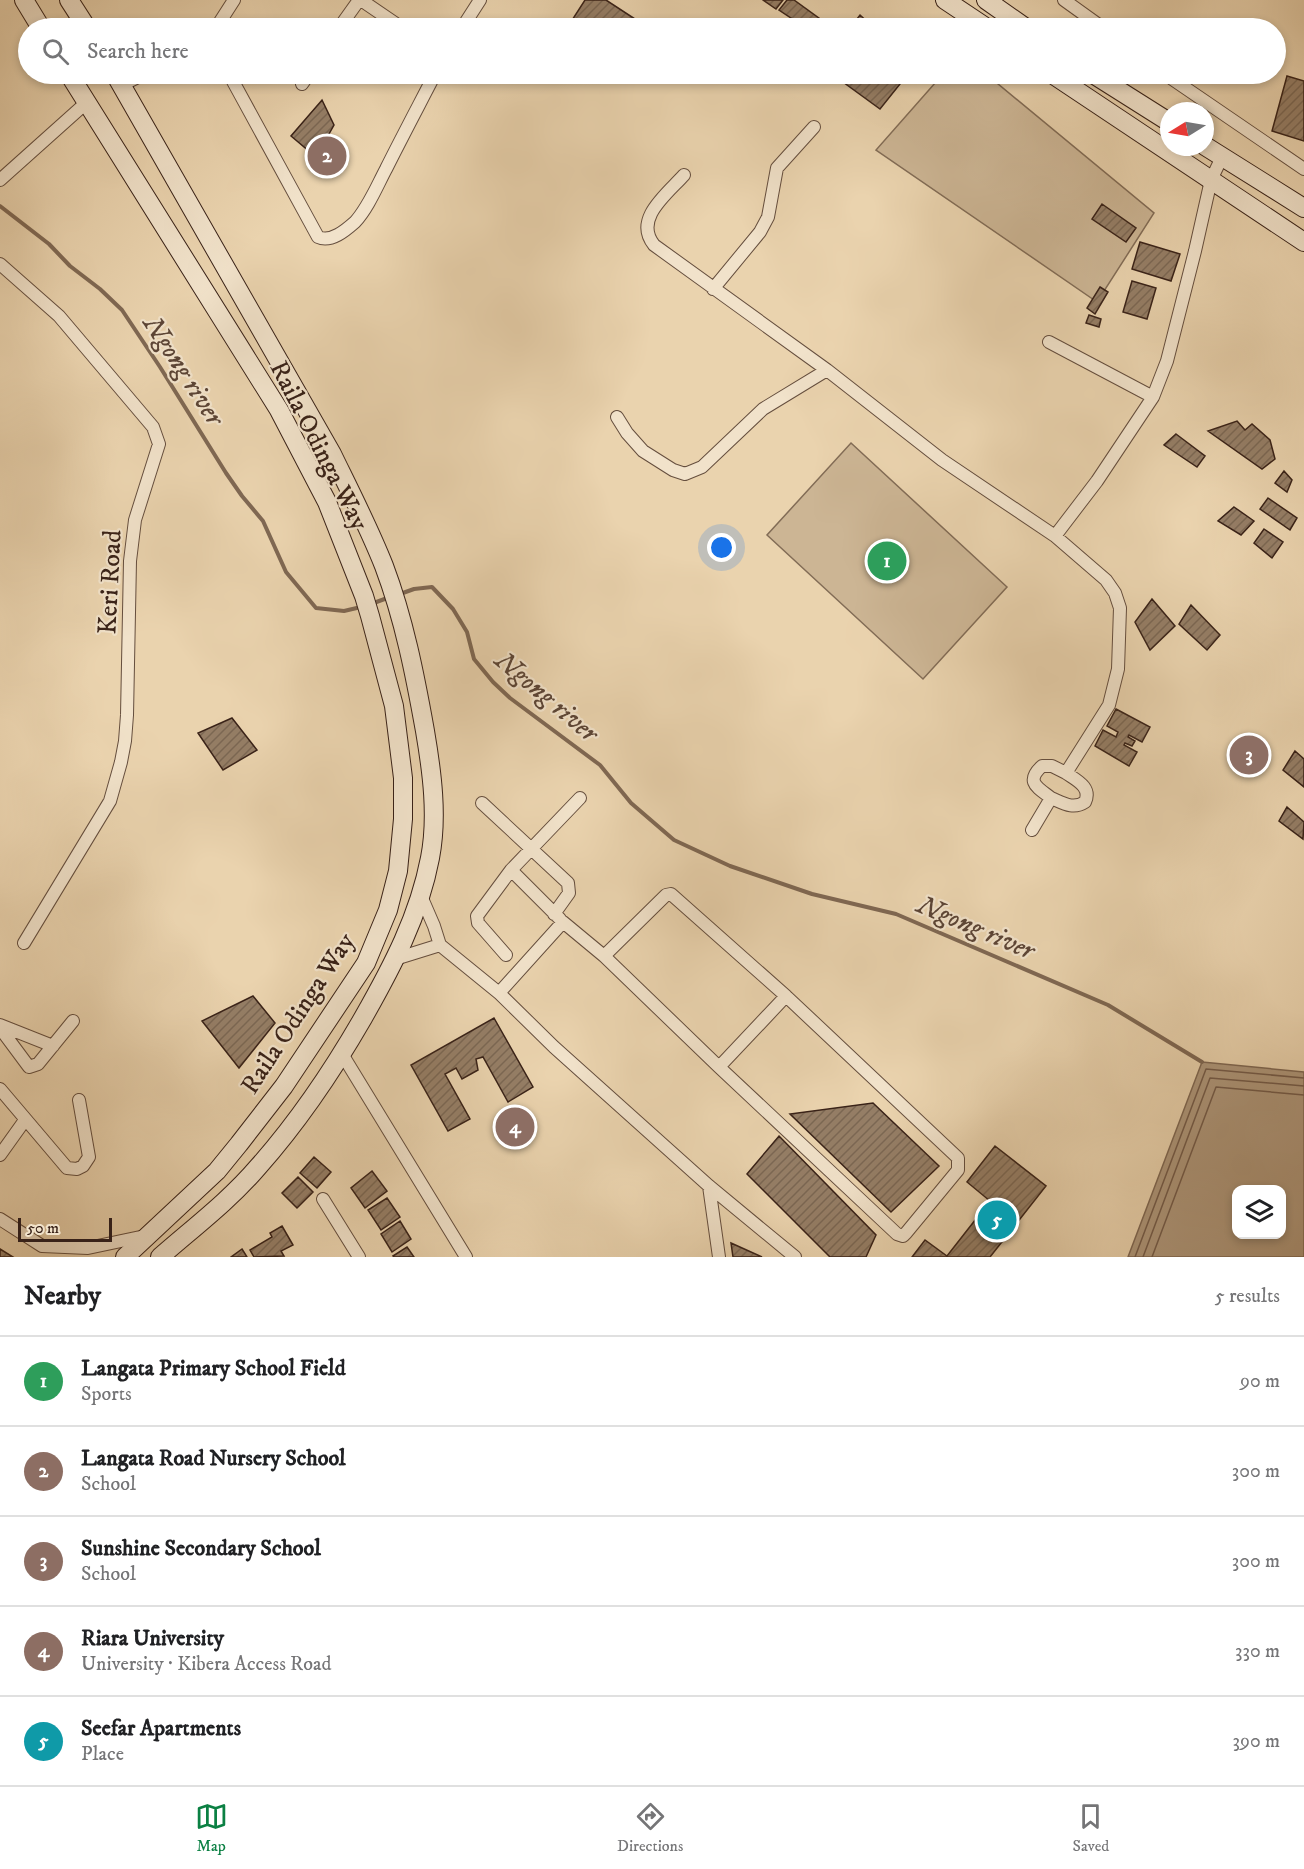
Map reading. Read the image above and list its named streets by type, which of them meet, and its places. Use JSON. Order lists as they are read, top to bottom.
{
  "streets": {
    "main road": ["Raila Odinga Way"],
    "street": ["Keri Road"]
  },
  "water": ["Ngong river"],
  "scale_bar": "50 m",
  "north": "left",
  "page": {
    "search": "Search here",
    "pins": [
      "2",
      "1",
      "3",
      "4",
      "5"
    ],
    "scale": "50 m",
    "heading": ["Nearby", "5 results"],
    "list": [
      {
        "mark": "1",
        "name": "Langata Primary School Field",
        "note": "Sports",
        "value": "90 m"
      },
      {
        "mark": "2",
        "name": "Langata Road Nursery School",
        "note": "School",
        "value": "300 m"
      },
      {
        "mark": "3",
        "name": "Sunshine Secondary School",
        "note": "School",
        "value": "300 m"
      },
      {
        "mark": "4",
        "name": "Riara University",
        "note": "University · Kibera Access Road",
        "value": "330 m"
      },
      {
        "mark": "5",
        "name": "Seefar Apartments",
        "note": "Place",
        "value": "390 m"
      }
    ],
    "nav": ["Map", "Directions", "Saved"]
  }
}
